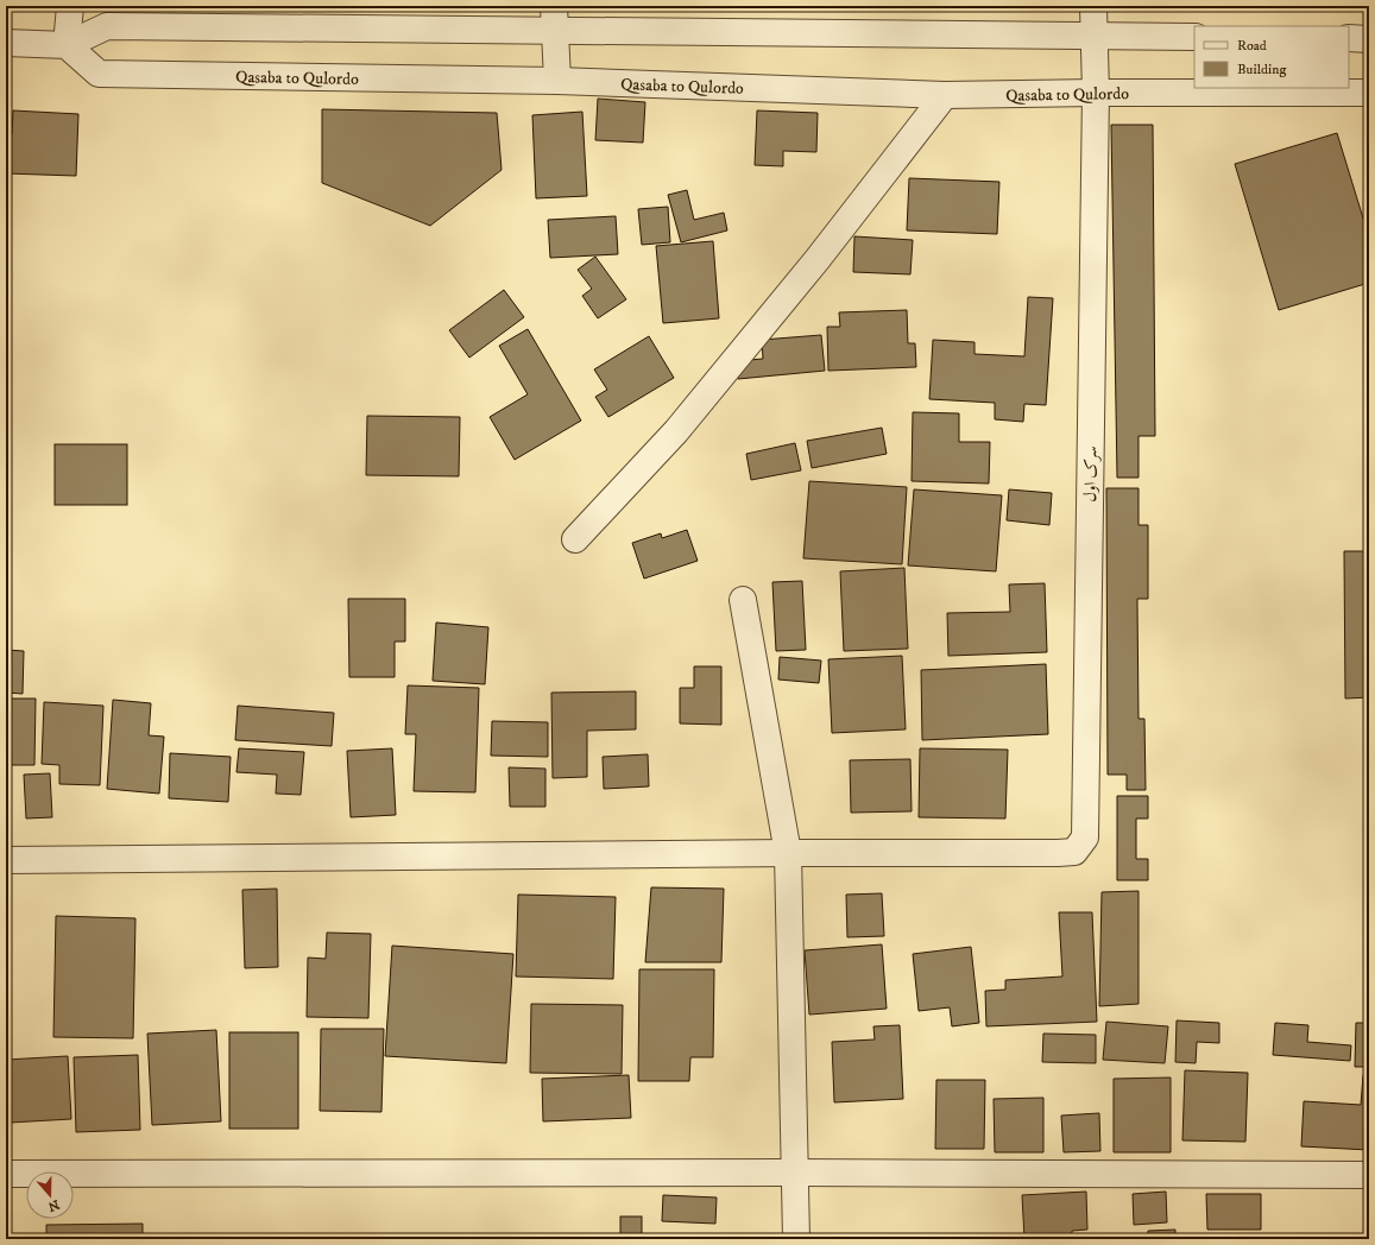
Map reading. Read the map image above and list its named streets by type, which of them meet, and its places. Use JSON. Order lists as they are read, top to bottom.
{
  "streets": {
    "street": ["Qasaba to Qulordo", "سرک اول"]
  },
  "crossings": [
    ["Qasaba to Qulordo", "سرک اول"]
  ],
  "legend": ["Road", "Building"],
  "north": "bottom"
}
